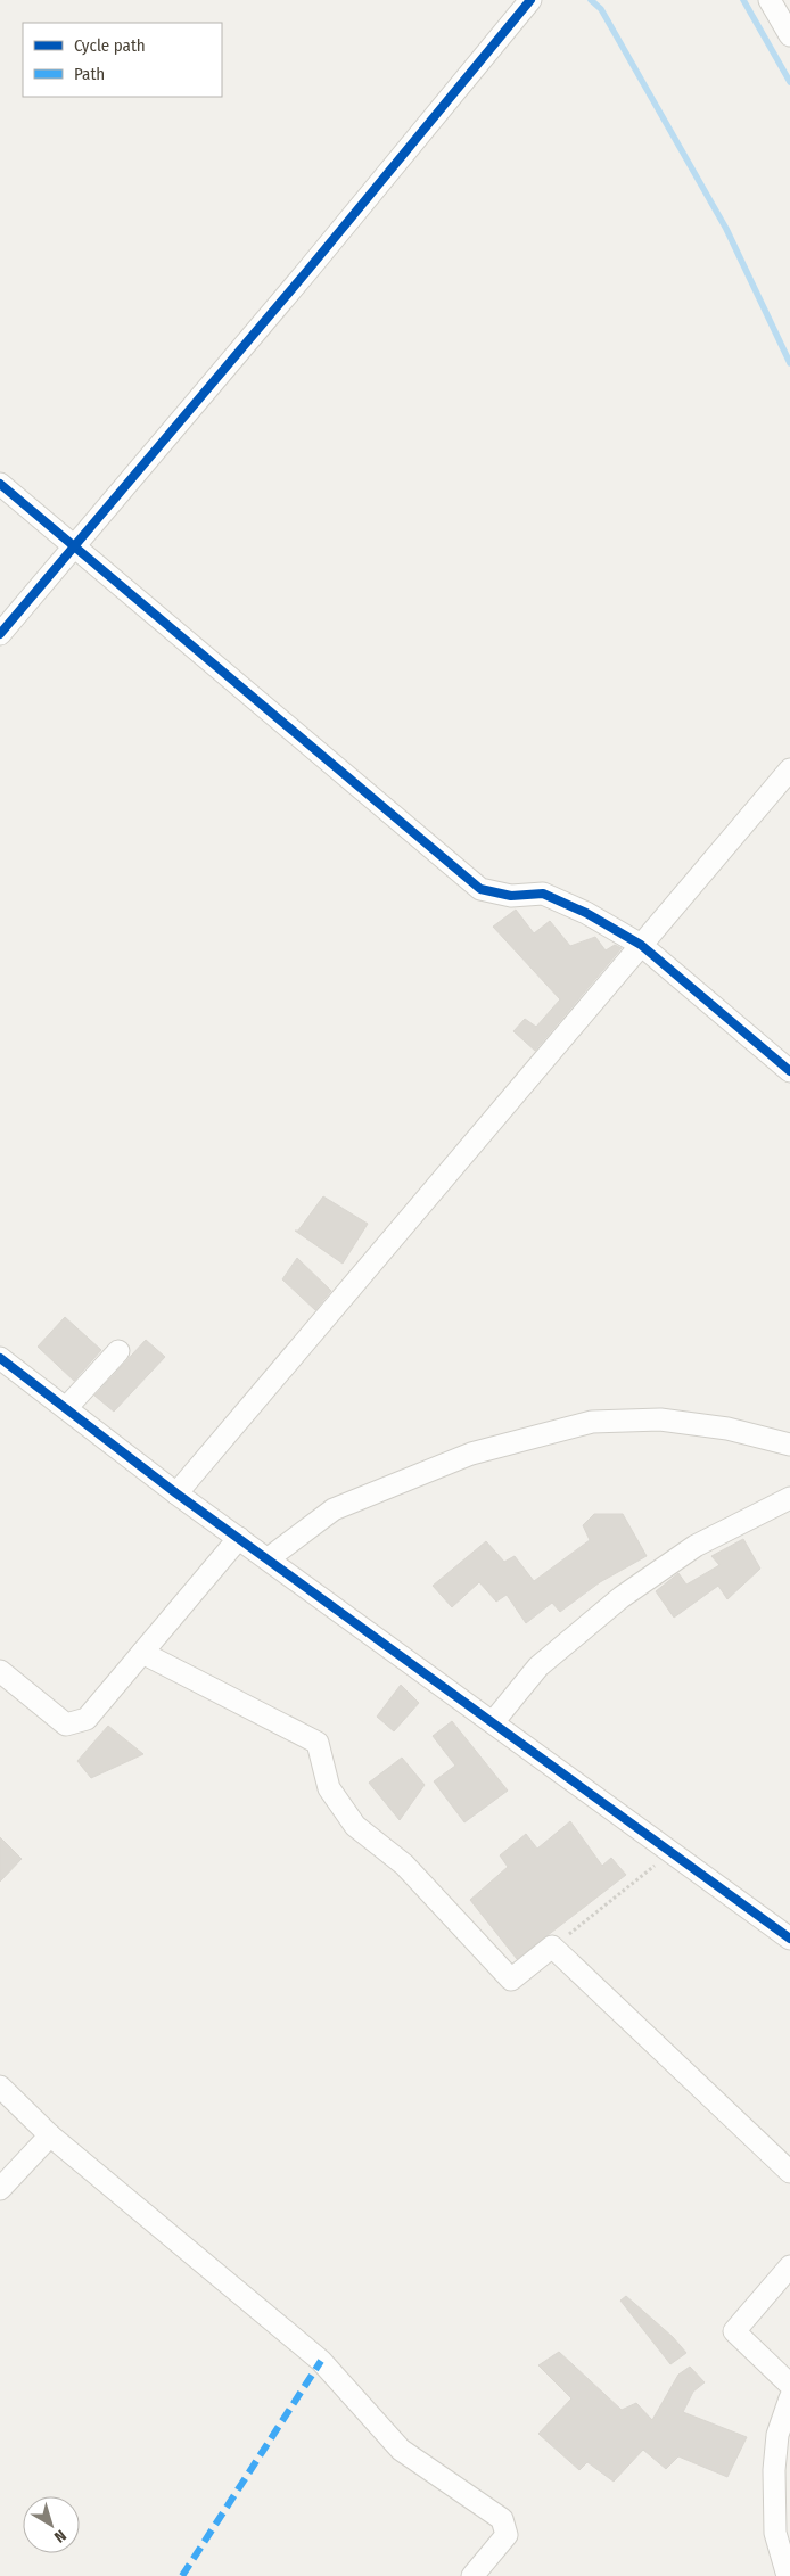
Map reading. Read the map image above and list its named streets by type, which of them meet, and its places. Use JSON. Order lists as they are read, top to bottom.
{
  "legend": ["Cycle path", "Path"],
  "north": "bottom right"
}
